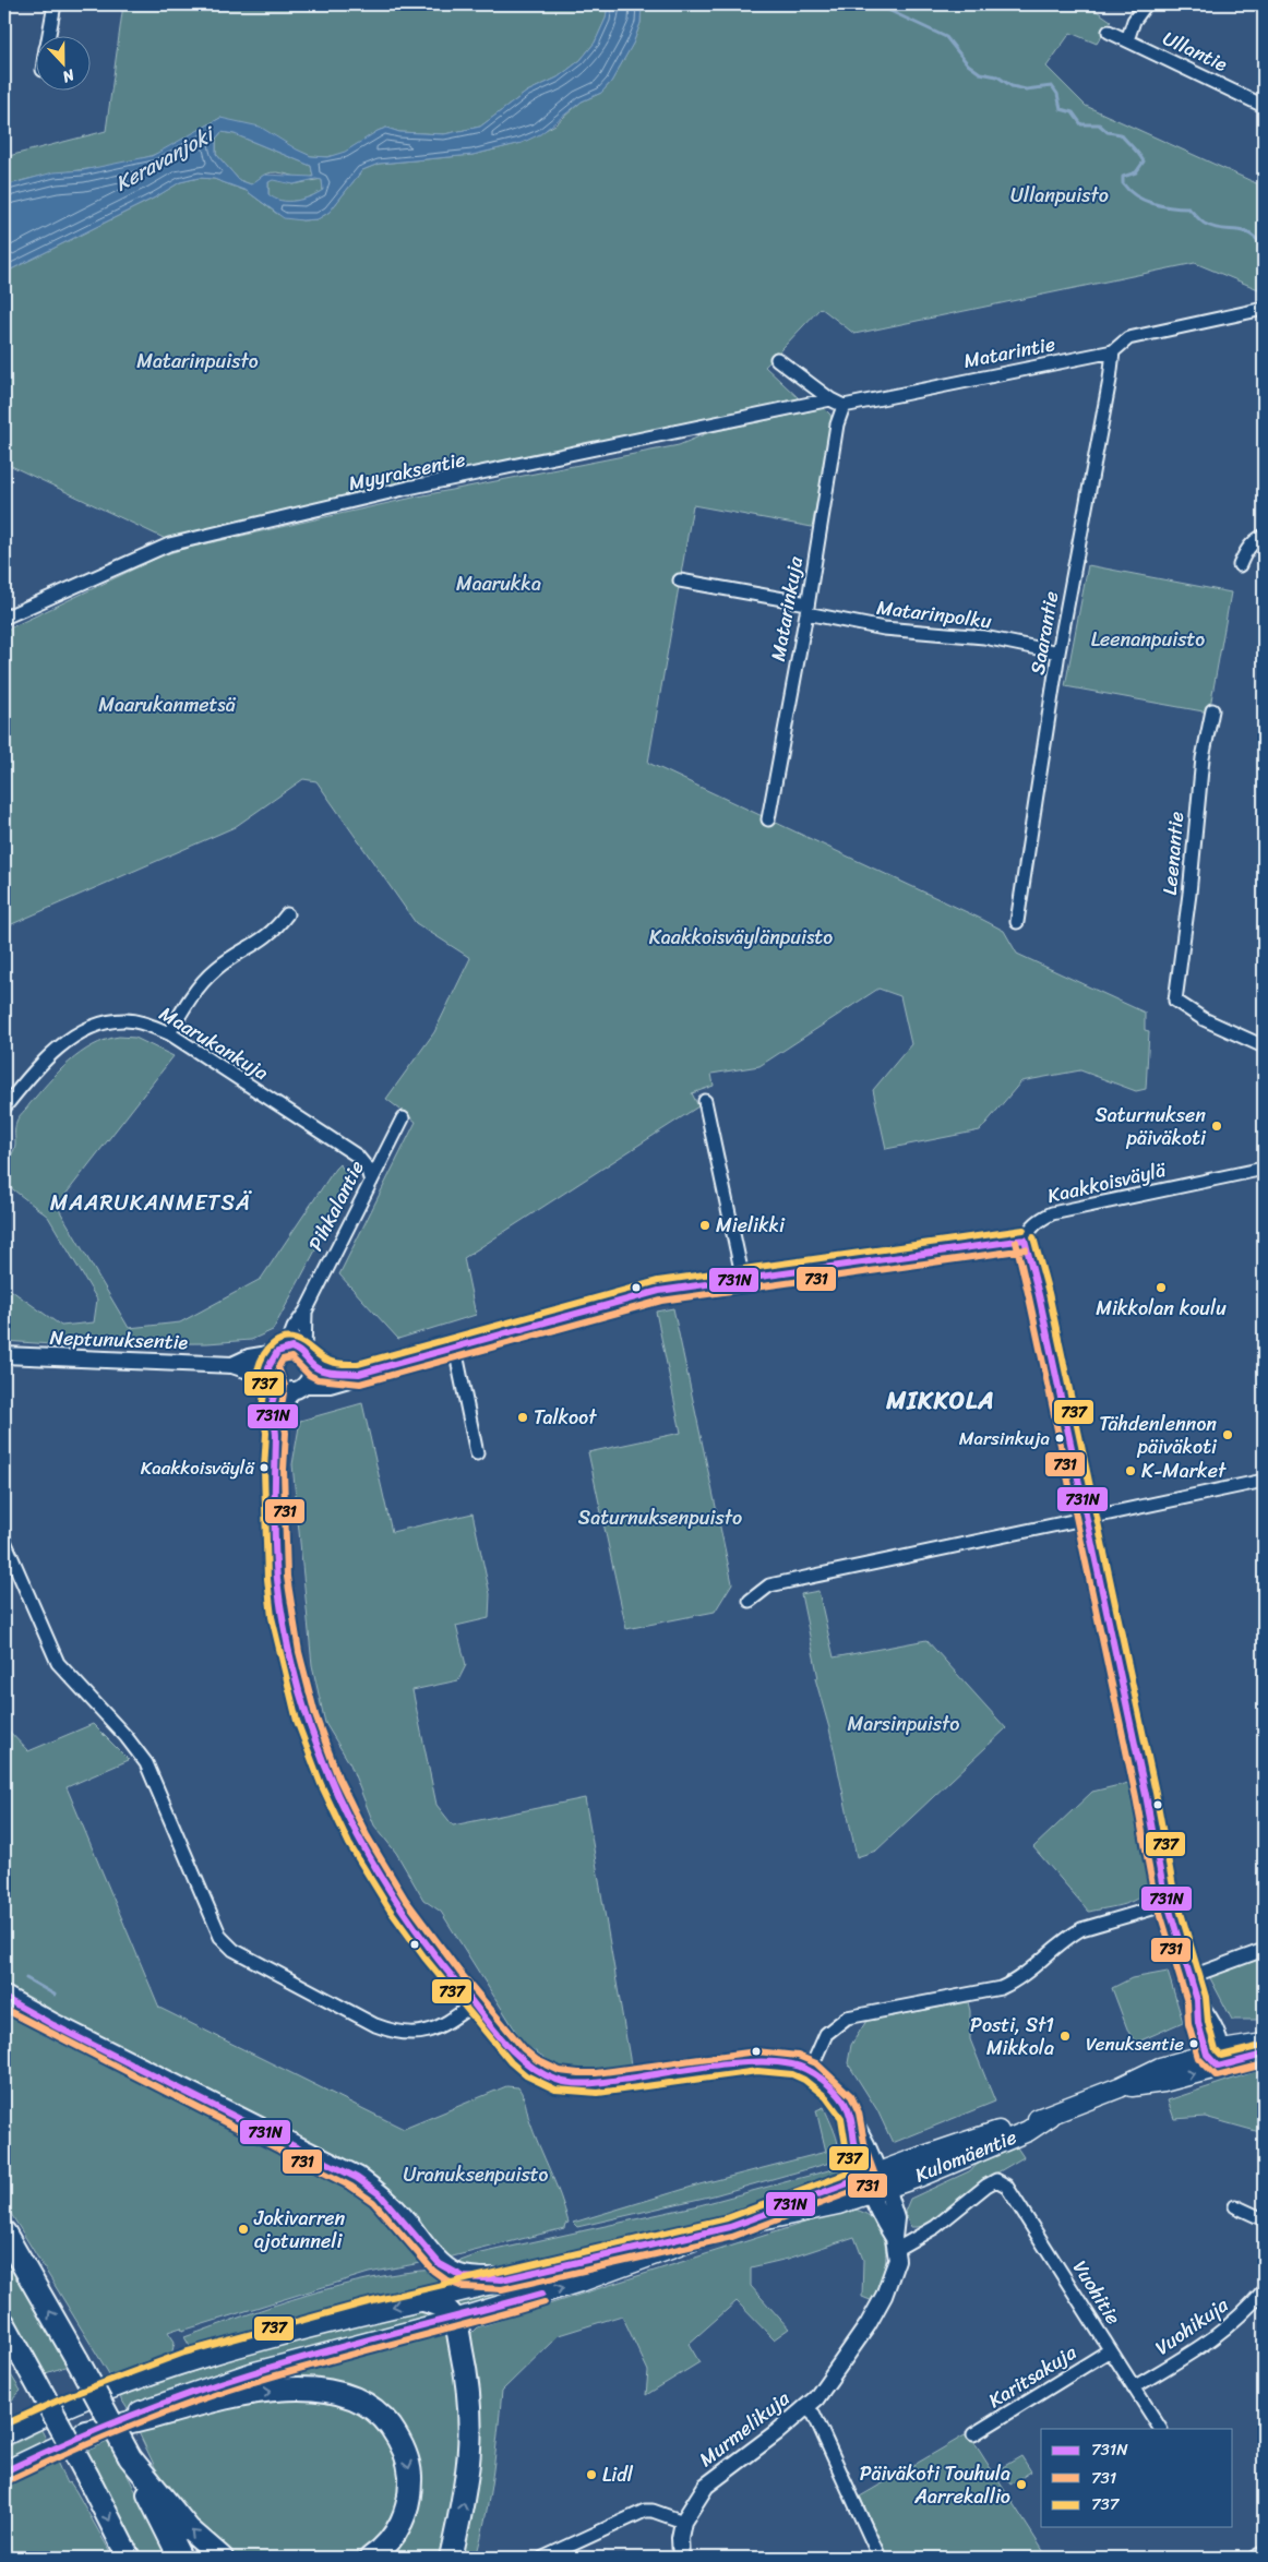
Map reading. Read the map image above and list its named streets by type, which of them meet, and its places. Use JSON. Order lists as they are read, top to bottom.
{
  "streets": {
    "main road": ["Kulomäentie"],
    "street": [
      "Ullantie",
      "Matarintie",
      "Myyraksentie",
      "Matarinkuja",
      "Matarinpolku",
      "Saarantie",
      "Leenantie",
      "Maarukankuja",
      "Kaakkoisväylä",
      "Pihkalantie",
      "Neptunuksentie",
      "Vuohitie",
      "Vuohikuja",
      "Karitsakuja",
      "Murmelikuja"
    ]
  },
  "crossings": [
    ["Matarintie", "Matarinkuja"],
    ["Matarintie", "Saarantie"],
    ["Matarinkuja", "Matarinpolku"],
    ["Matarinpolku", "Saarantie"],
    ["Maarukankuja", "Pihkalantie"],
    ["Pihkalantie", "Neptunuksentie"],
    ["Kulomäentie", "Murmelikuja"],
    ["Vuohitie", "Vuohikuja"],
    ["Vuohitie", "Karitsakuja"],
    ["Vuohitie", "Murmelikuja"]
  ],
  "districts": ["MAARUKANMETSÄ", "MIKKOLA"],
  "water": ["Keravanjoki"],
  "parks": [
    "Ullanpuisto",
    "Matarinpuisto",
    "Maarukka",
    "Leenanpuisto",
    "Maarukanmetsä",
    "Kaakkoisväylänpuisto",
    "Saturnuksenpuisto",
    "Marsinpuisto",
    "Uranuksenpuisto"
  ],
  "places": [
    "Saturnuksen päiväkoti",
    "Mielikki",
    "Mikkolan koulu",
    "Talkoot",
    "Tähdenlennon päiväkoti",
    "Marsinkuja",
    "Kaakkoisväylä",
    "K-Market",
    "Posti, St1 Mikkola",
    "Venuksentie",
    "Jokivarren ajotunneli",
    "Lidl",
    "Päiväkoti Touhula Aarrekallio"
  ],
  "lines": ["transit line 737", "transit line 731N", "transit line 731"],
  "legend": ["731N", "731", "737"],
  "north": "bottom"
}
